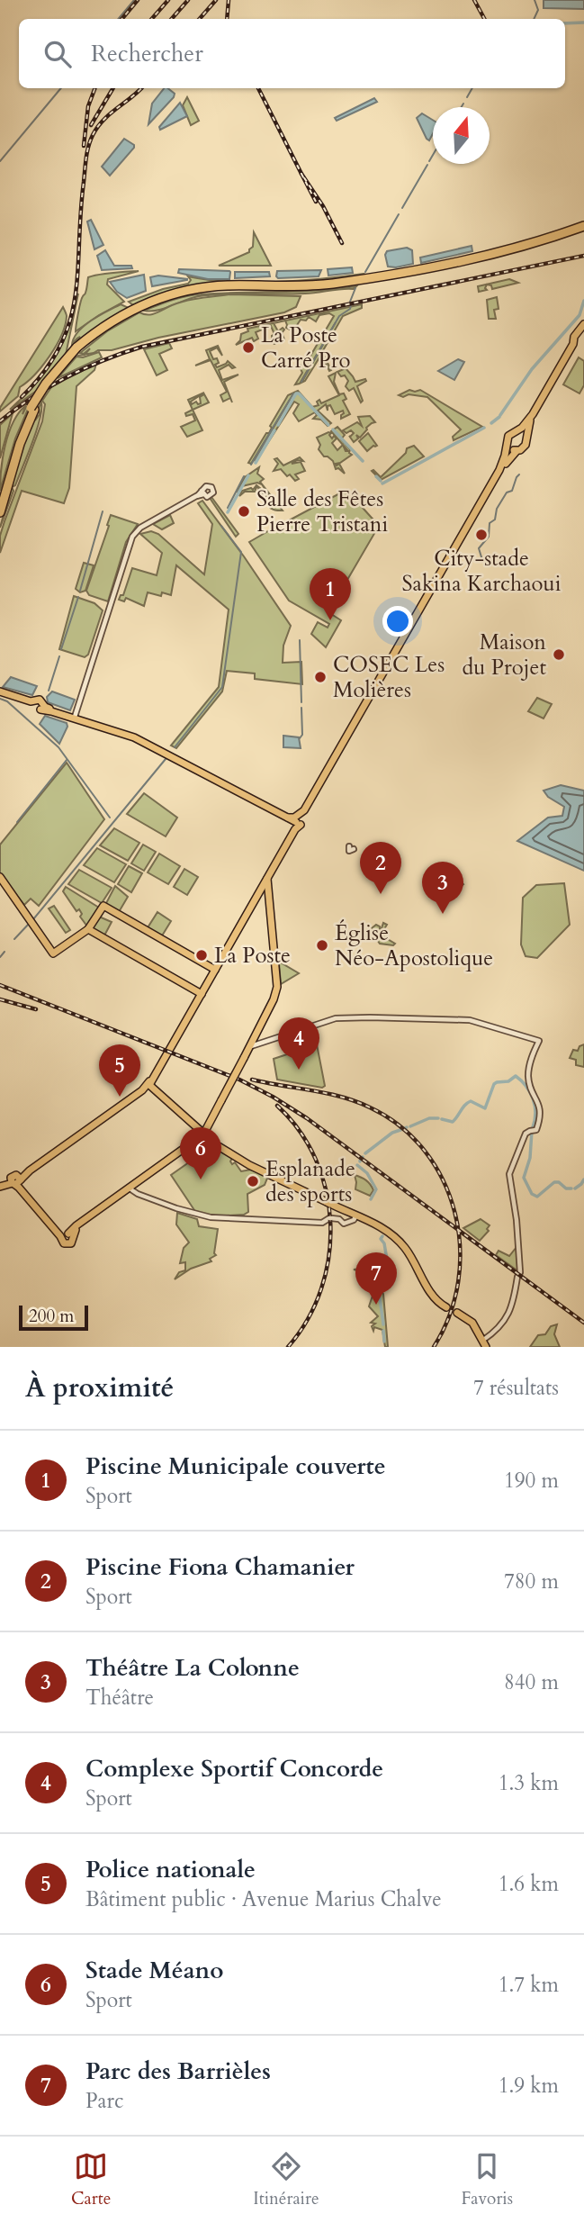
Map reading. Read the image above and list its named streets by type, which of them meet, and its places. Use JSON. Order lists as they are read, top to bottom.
{
  "places": [
    "La Poste Carré Pro",
    "Salle des Fêtes Pierre Tristani",
    "City-stade Sakina Karchaoui",
    "Maison du Projet",
    "COSEC Les Molières",
    "Église Néo-Apostolique",
    "La Poste",
    "Esplanade des sports"
  ],
  "scale_bar": "200 m",
  "north": "top",
  "page": {
    "search": "Rechercher",
    "pins": [
      "1",
      "2",
      "3",
      "4",
      "5",
      "6",
      "7"
    ],
    "scale": "200 m",
    "heading": ["À proximité", "7 résultats"],
    "list": [
      {
        "mark": "1",
        "name": "Piscine Municipale couverte",
        "note": "Sport",
        "value": "190 m"
      },
      {
        "mark": "2",
        "name": "Piscine Fiona Chamanier",
        "note": "Sport",
        "value": "780 m"
      },
      {
        "mark": "3",
        "name": "Théâtre La Colonne",
        "note": "Théâtre",
        "value": "840 m"
      },
      {
        "mark": "4",
        "name": "Complexe Sportif Concorde",
        "note": "Sport",
        "value": "1.3 km"
      },
      {
        "mark": "5",
        "name": "Police nationale",
        "note": "Bâtiment public · Avenue Marius Chalve",
        "value": "1.6 km"
      },
      {
        "mark": "6",
        "name": "Stade Méano",
        "note": "Sport",
        "value": "1.7 km"
      },
      {
        "mark": "7",
        "name": "Parc des Barrièles",
        "note": "Parc",
        "value": "1.9 km"
      }
    ],
    "nav": ["Carte", "Itinéraire", "Favoris"]
  }
}
